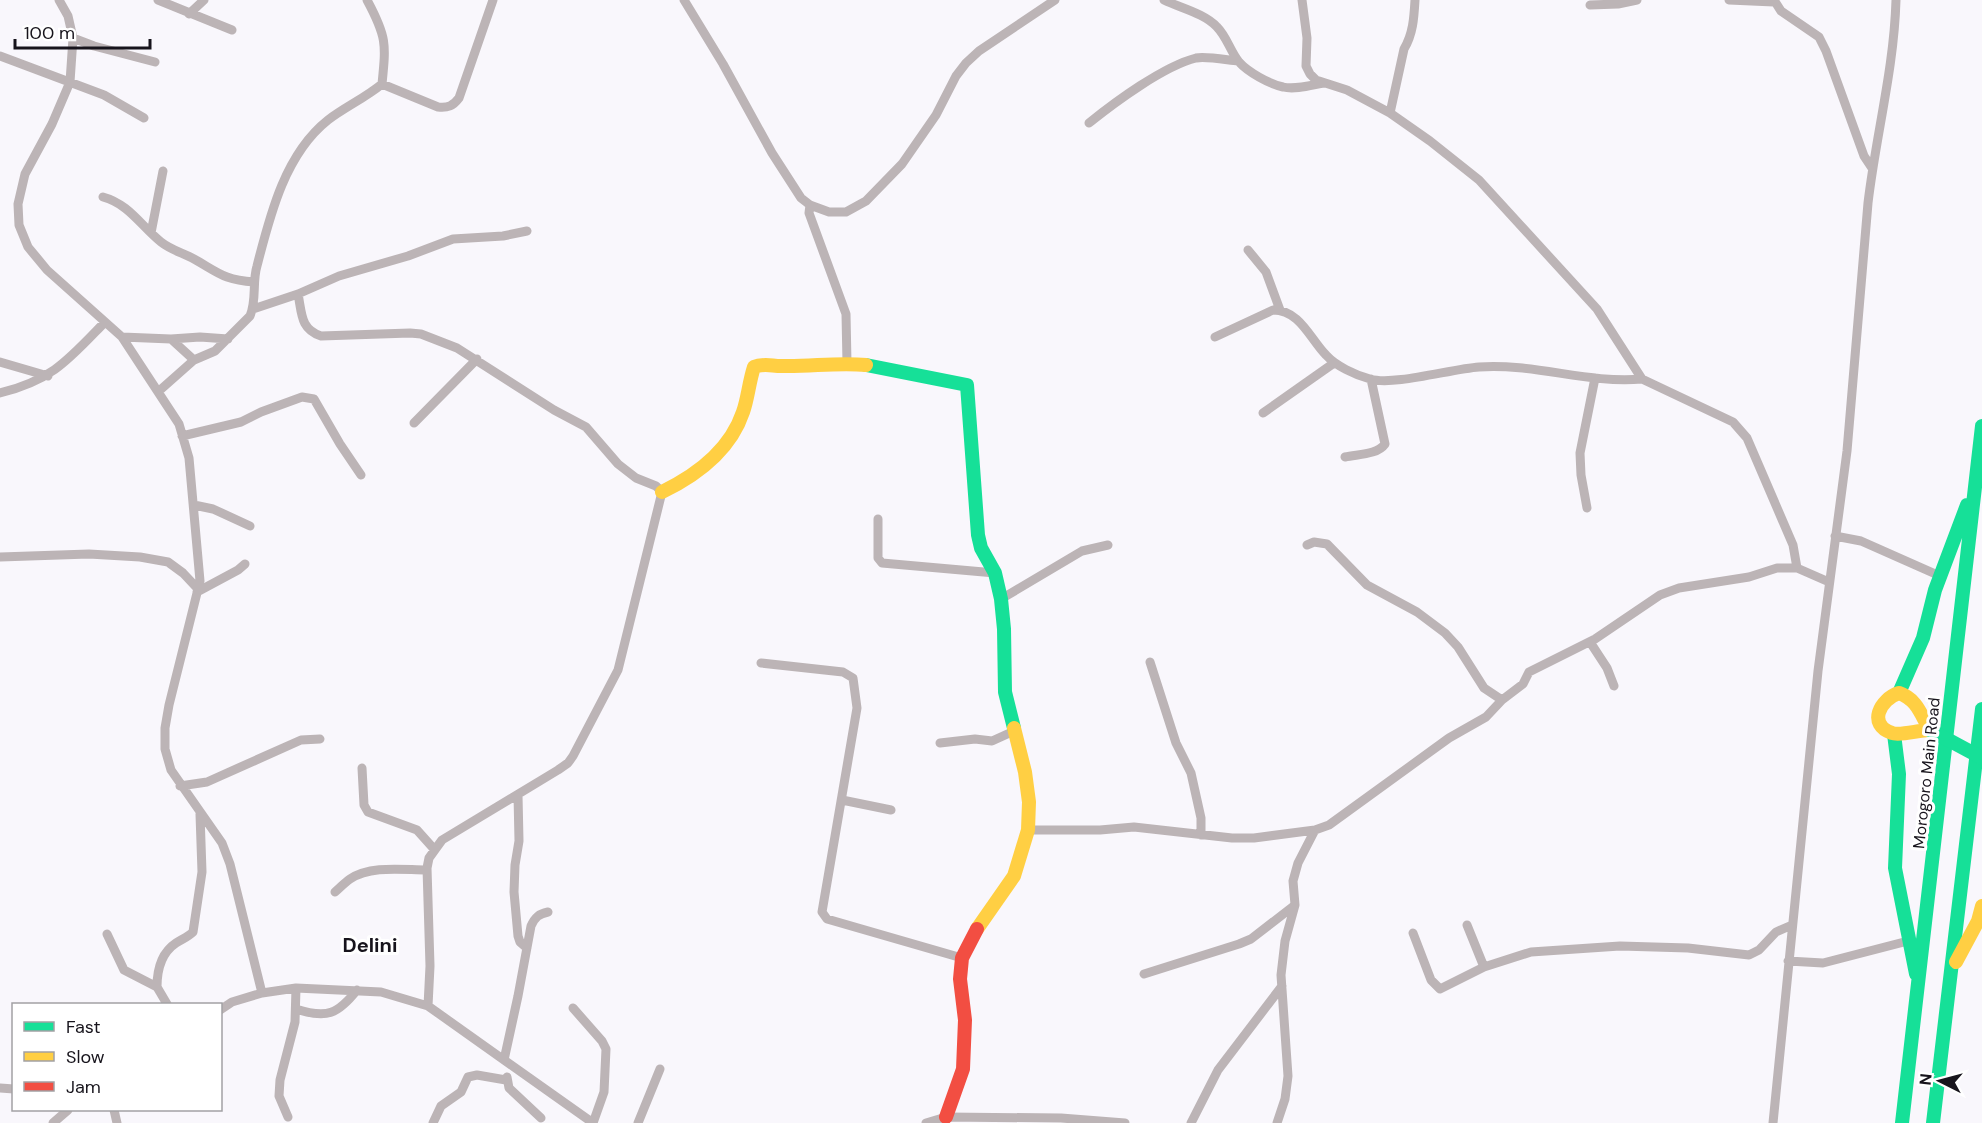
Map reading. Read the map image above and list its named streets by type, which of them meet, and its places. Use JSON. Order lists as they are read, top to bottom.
{
  "streets": {
    "main road": ["Morogoro Main Road"]
  },
  "districts": ["Delini"],
  "legend": ["Fast", "Slow", "Jam"],
  "scale_bar": "100 m",
  "north": "left"
}
